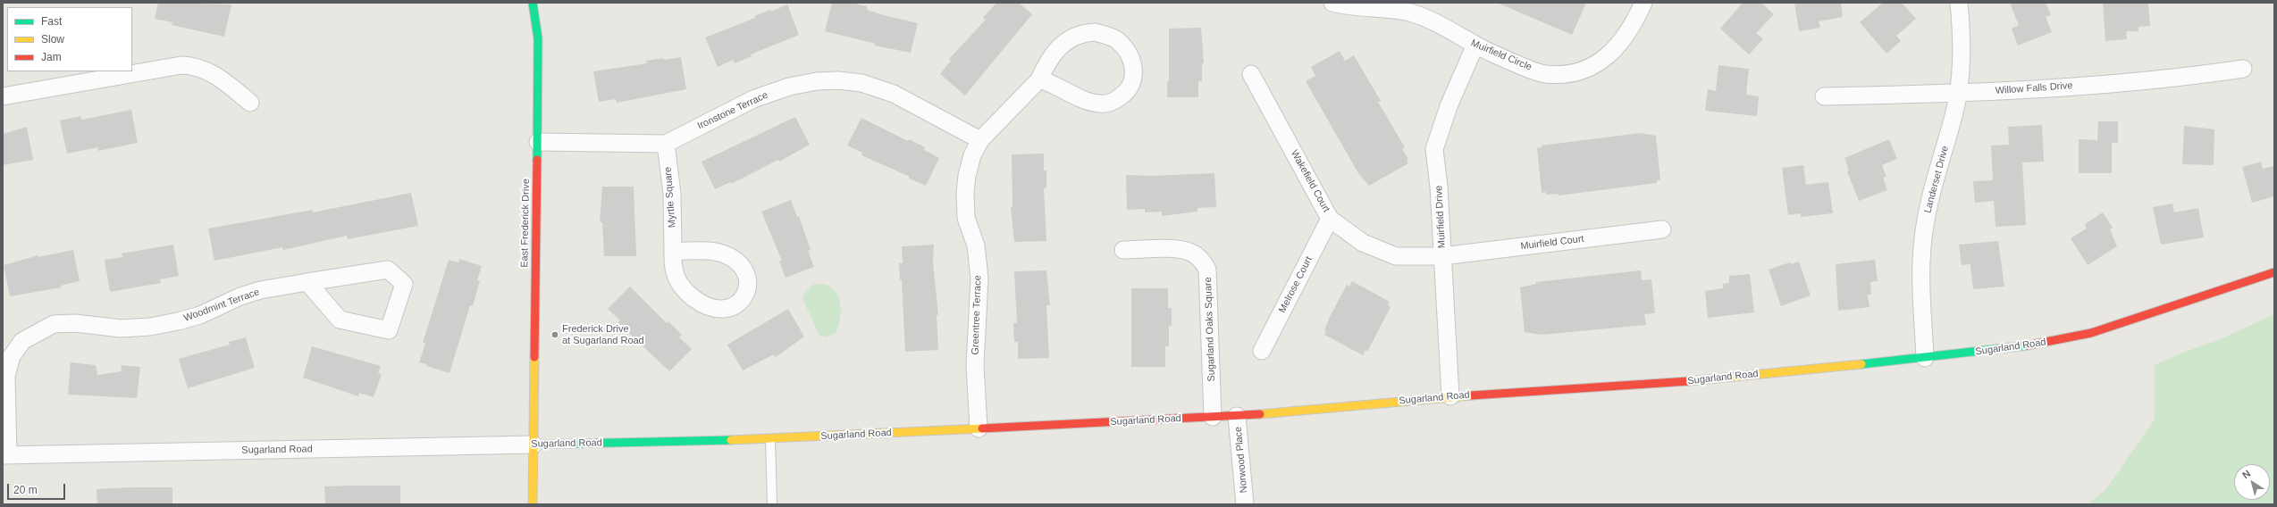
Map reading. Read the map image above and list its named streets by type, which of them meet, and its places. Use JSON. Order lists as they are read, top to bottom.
{
  "streets": {
    "street": [
      "Muirfield Circle",
      "Willow Falls Drive",
      "Ironstone Terrace",
      "Landerset Drive",
      "Wakefield Court",
      "Myrtle Square",
      "Muirfield Drive",
      "East Frederick Drive",
      "Muirfield Court",
      "Melrose Court",
      "Woodmint Terrace",
      "Greentree Terrace",
      "Sugarland Oaks Square",
      "Sugarland Road",
      "Norwood Place"
    ]
  },
  "crossings": [
    ["Muirfield Circle", "Muirfield Drive"],
    ["Willow Falls Drive", "Landerset Drive"],
    ["Ironstone Terrace", "Myrtle Square"],
    ["Ironstone Terrace", "East Frederick Drive"],
    ["Ironstone Terrace", "Greentree Terrace"],
    ["Landerset Drive", "Sugarland Road"],
    ["Wakefield Court", "Muirfield Drive"],
    ["Wakefield Court", "Muirfield Court"],
    ["Wakefield Court", "Melrose Court"],
    ["Muirfield Drive", "Muirfield Court"],
    ["Muirfield Drive", "Sugarland Road"],
    ["East Frederick Drive", "Sugarland Road"],
    ["Woodmint Terrace", "Sugarland Road"],
    ["Greentree Terrace", "Sugarland Road"],
    ["Sugarland Oaks Square", "Sugarland Road"],
    ["Sugarland Road", "Norwood Place"]
  ],
  "places": ["Frederick Drive at Sugarland Road"],
  "legend": ["Fast", "Slow", "Jam"],
  "scale_bar": "20 m",
  "north": "top left"
}
